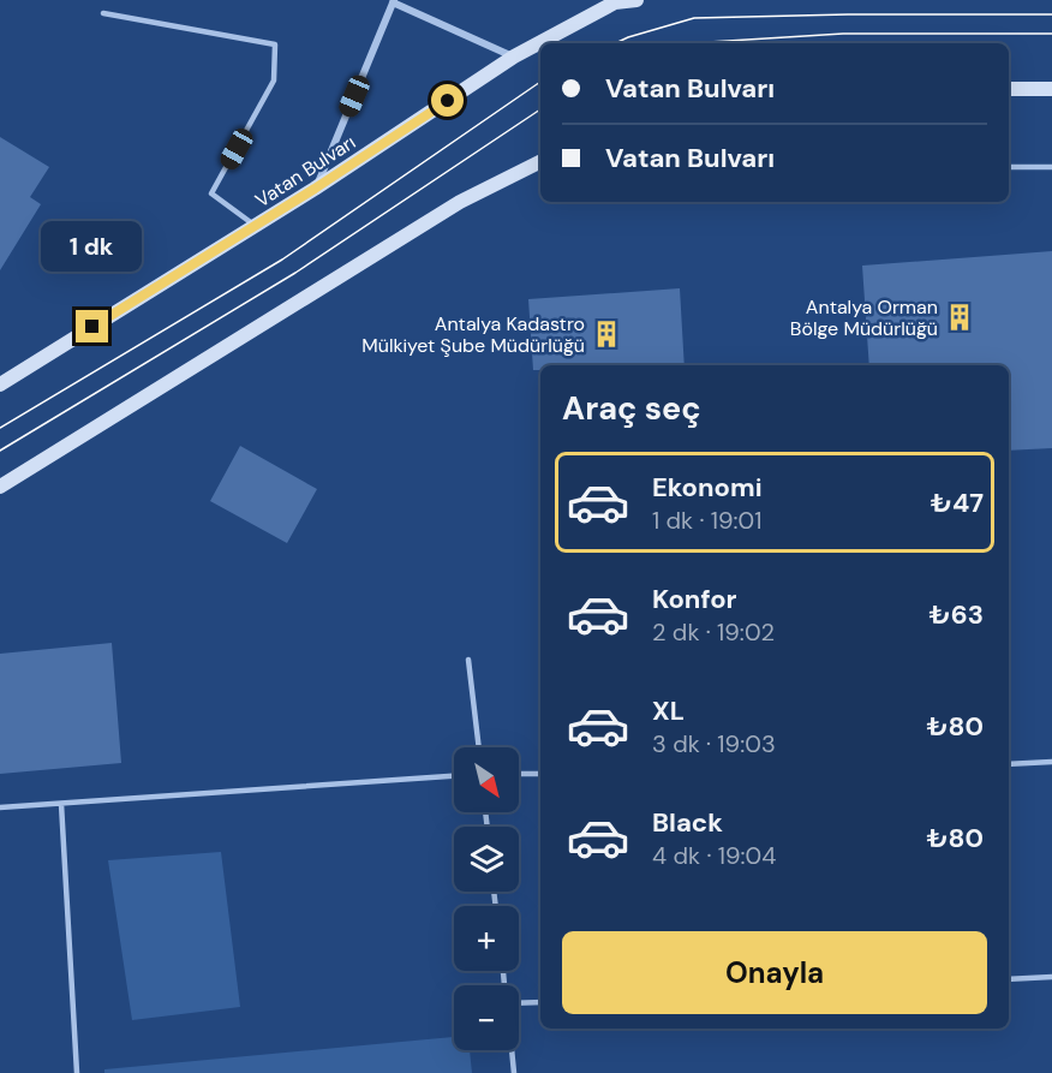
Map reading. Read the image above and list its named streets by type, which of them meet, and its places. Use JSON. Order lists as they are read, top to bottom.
{
  "streets": {
    "main road": ["Vatan Bulvarı"]
  },
  "places": {
    "building": ["Antalya Orman Bölge Müdürlüğü", "Antalya Kadastro Mülkiyet Şube Müdürlüğü"]
  },
  "north": "bottom right",
  "page": {
    "banner": ["Vatan Bulvarı", "Vatan Bulvarı"],
    "bubble": "1 dk",
    "heading": "Araç seç",
    "list": [
      {
        "name": "Ekonomi",
        "note": "1 dk · 19:01",
        "value": "₺47"
      },
      {
        "name": "Konfor",
        "note": "2 dk · 19:02",
        "value": "₺63"
      },
      {
        "name": "XL",
        "note": "3 dk · 19:03",
        "value": "₺80"
      },
      {
        "name": "Black",
        "note": "4 dk · 19:04",
        "value": "₺80"
      }
    ],
    "map_buttons": ["+", "−"],
    "buttons": "Onayla"
  }
}
